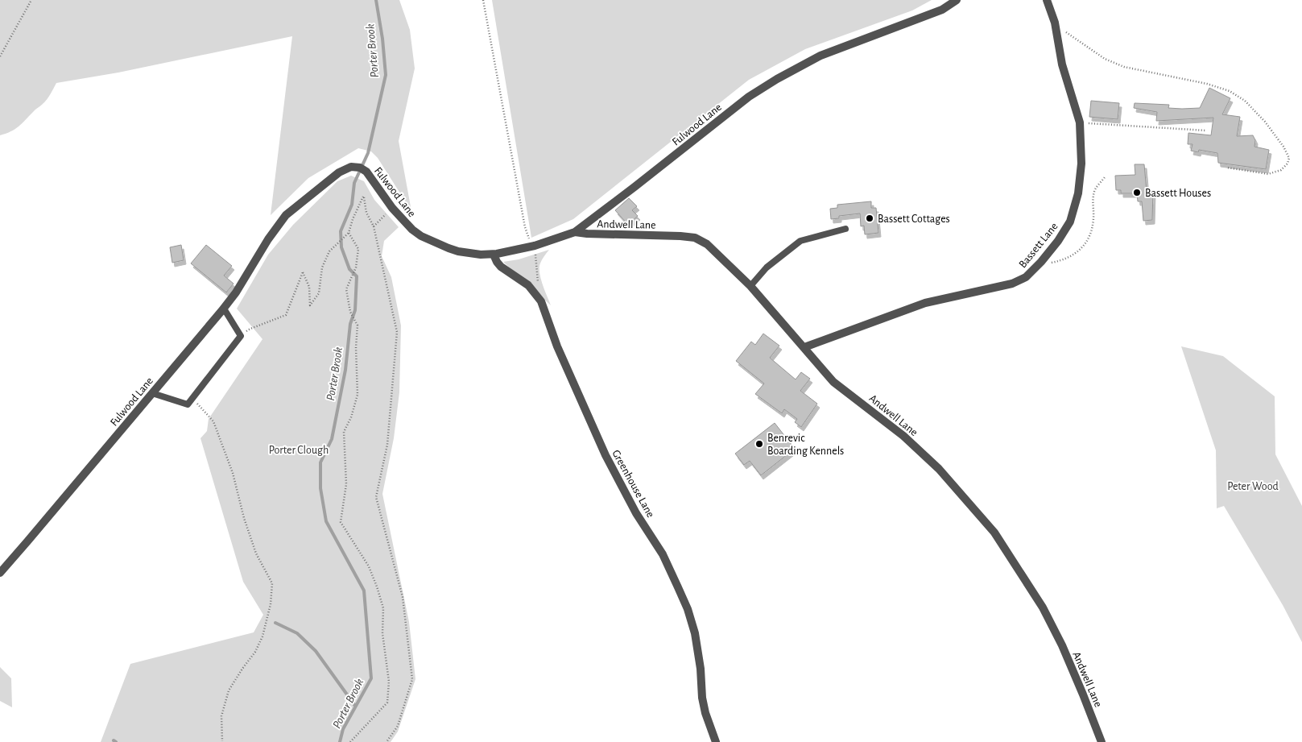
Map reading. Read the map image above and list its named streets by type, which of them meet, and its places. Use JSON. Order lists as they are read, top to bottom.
{
  "streets": {
    "street": [
      "Fulwood Lane",
      "Andwell Lane",
      "Bassett Lane",
      "Greenhouse Lane"
    ]
  },
  "crossings": [
    ["Fulwood Lane", "Andwell Lane"],
    ["Fulwood Lane", "Greenhouse Lane"],
    ["Andwell Lane", "Bassett Lane"]
  ],
  "water": ["Porter Brook"],
  "parks": ["Porter Clough", "Peter Wood"],
  "places": ["Bassett Houses", "Bassett Cottages", "Benrevic Boarding Kennels"]
}
